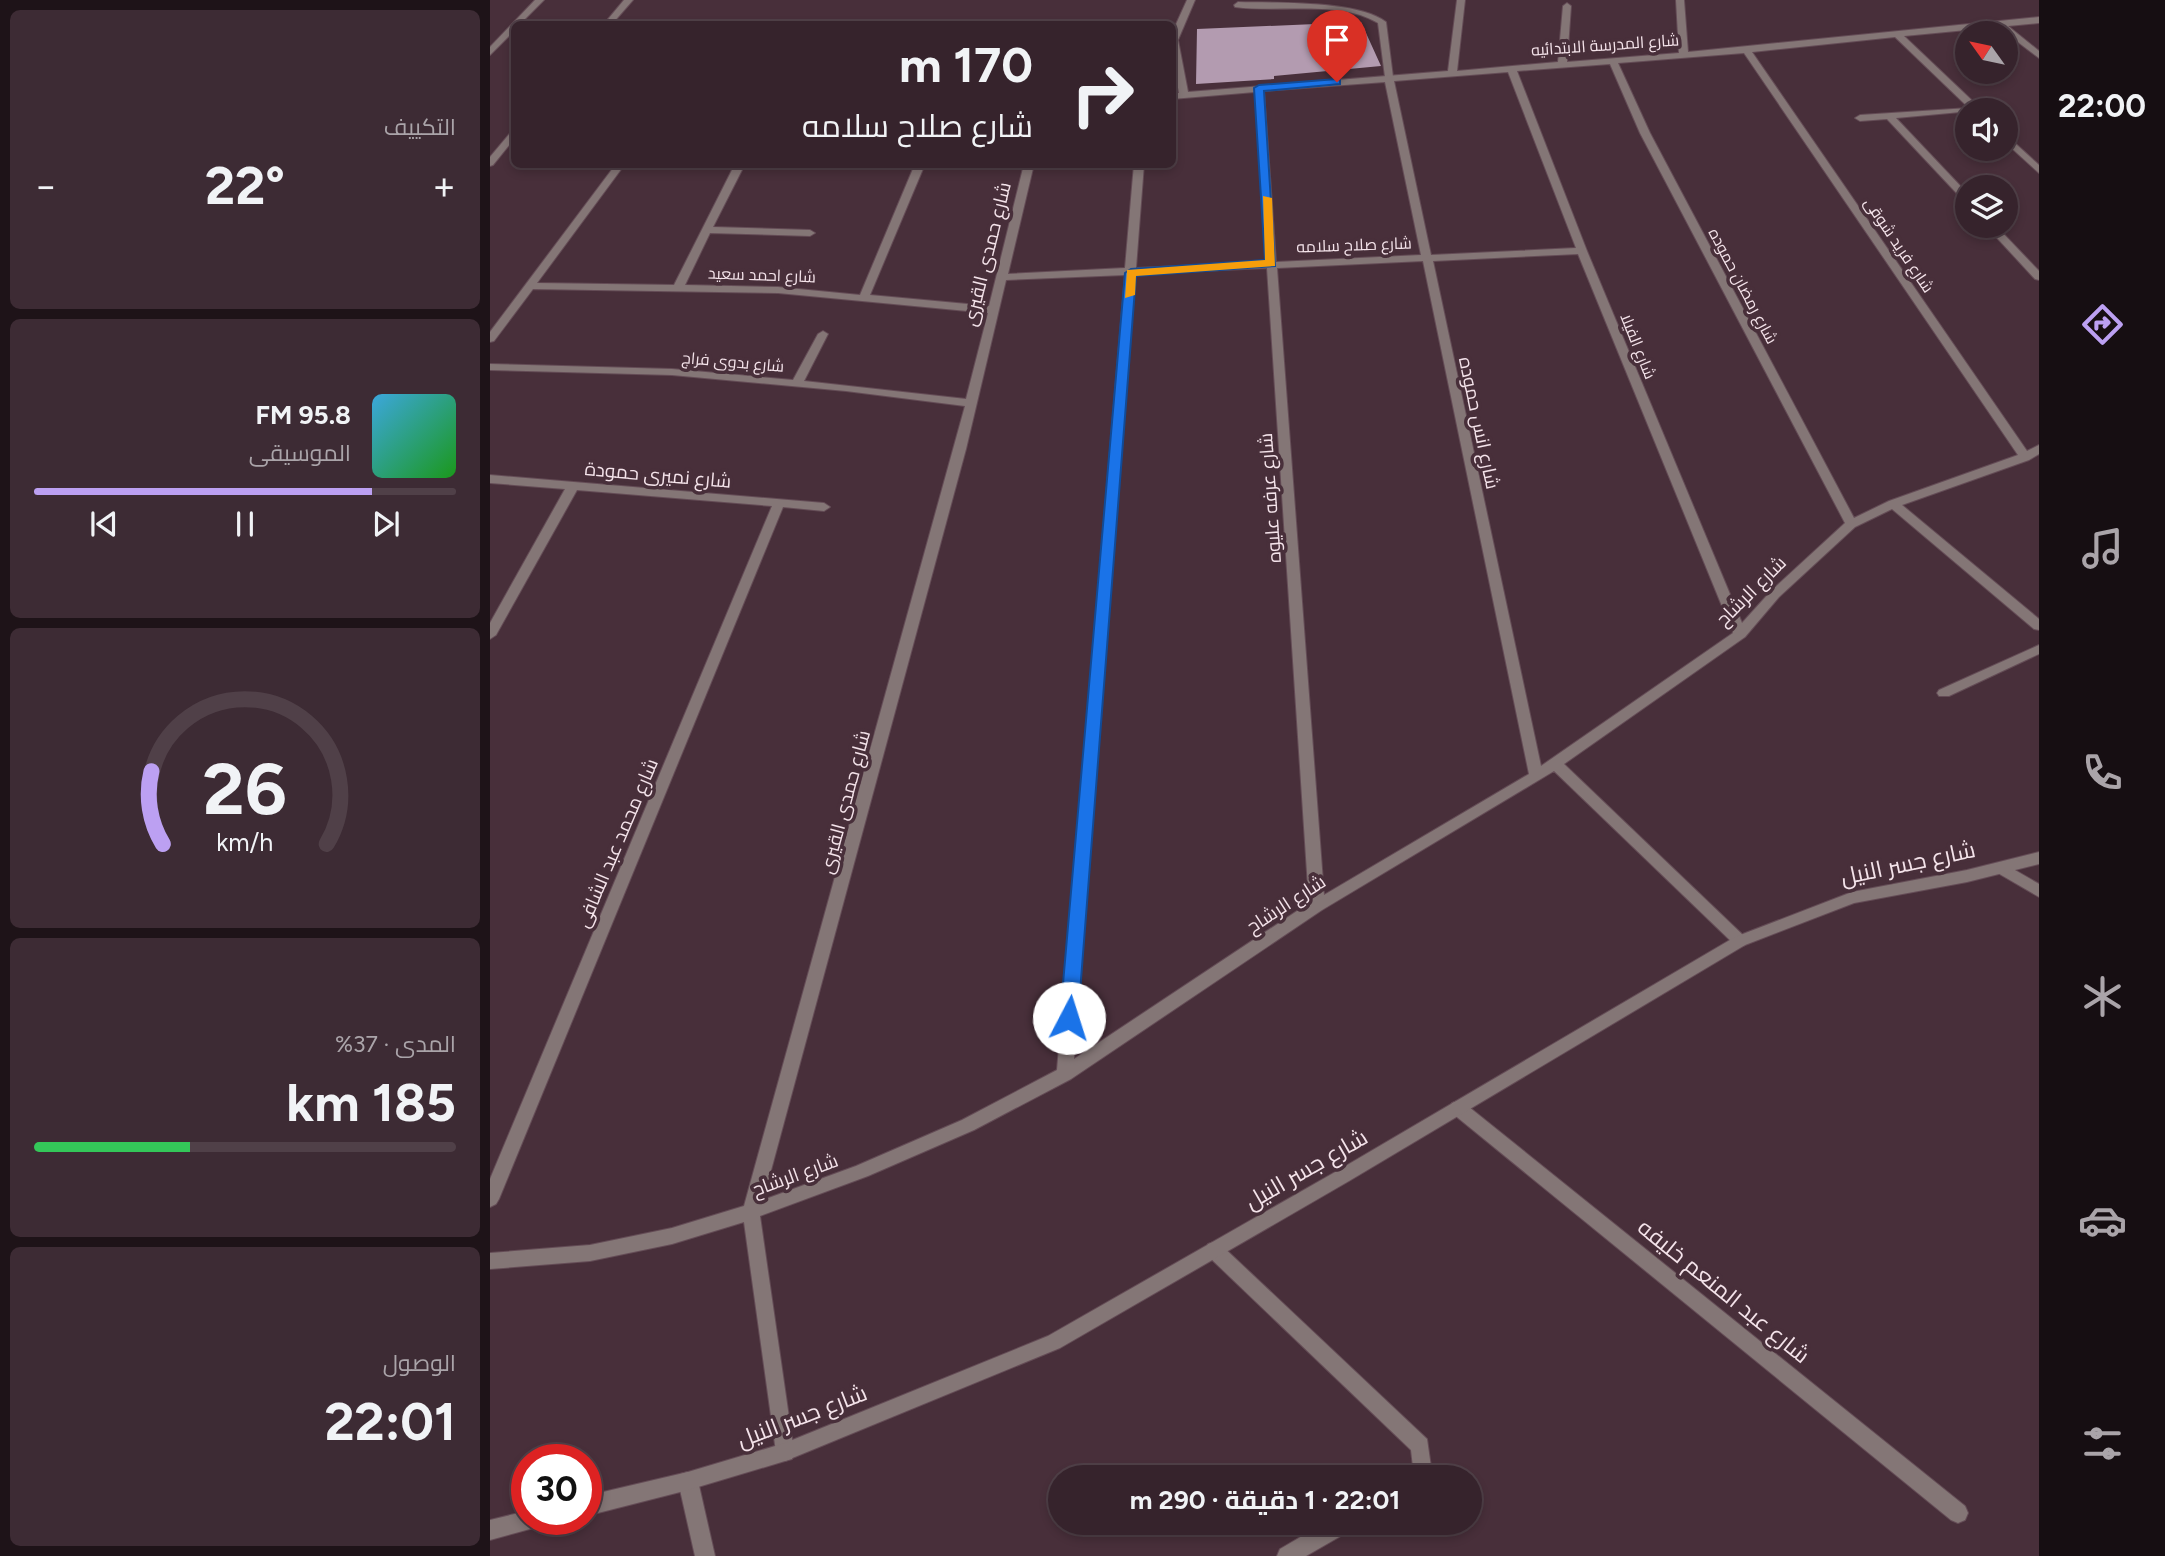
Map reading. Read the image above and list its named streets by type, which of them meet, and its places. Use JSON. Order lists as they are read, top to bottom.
{
  "streets": {
    "street": [
      "شارع المدرسة الابتدائيه",
      "شارع صلاح سلامه",
      "شارع فريد شوقى",
      "شارع حمدى القيرى",
      "شارع احمد سعيد",
      "شارع رمضان حموده",
      "شارع الفيلا",
      "شارع بدوى فراج",
      "شارع انس حموده",
      "شارع نميرى حمودة",
      "شارع عرفه عليوه",
      "شارع الرشاح",
      "شارع محمد عبد الشافى",
      "شارع جسر النيل",
      "شارع عبد المنعم خليفه"
    ]
  },
  "crossings": [
    ["شارع المدرسة الابتدائيه", "شارع فريد شوقى"],
    ["شارع المدرسة الابتدائيه", "شارع رمضان حموده"],
    ["شارع المدرسة الابتدائيه", "شارع الفيلا"],
    ["شارع المدرسة الابتدائيه", "شارع انس حموده"],
    ["شارع المدرسة الابتدائيه", "شارع عرفه عليوه"],
    ["شارع صلاح سلامه", "شارع حمدى القيرى"],
    ["شارع صلاح سلامه", "شارع الفيلا"],
    ["شارع صلاح سلامه", "شارع انس حموده"],
    ["شارع صلاح سلامه", "شارع عرفه عليوه"],
    ["شارع فريد شوقى", "شارع الرشاح"],
    ["شارع حمدى القيرى", "شارع احمد سعيد"],
    ["شارع حمدى القيرى", "شارع بدوى فراج"],
    ["شارع حمدى القيرى", "شارع الرشاح"],
    ["شارع حمدى القيرى", "شارع جسر النيل"],
    ["شارع رمضان حموده", "شارع الرشاح"],
    ["شارع الفيلا", "شارع الرشاح"],
    ["شارع انس حموده", "شارع الرشاح"],
    ["شارع نميرى حمودة", "شارع محمد عبد الشافى"],
    ["شارع عرفه عليوه", "شارع الرشاح"],
    ["شارع جسر النيل", "شارع عبد المنعم خليفه"]
  ],
  "north": "top left",
  "page": {
    "tabs": "22:00",
    "tile": [
      "التكييف",
      ["المدى · 37%", "185 km"],
      ["الوصول", "22:01"]
    ],
    "turn": ["170 m", "شارع صلاح سلامه"],
    "heat": ["−", "22°", "+"],
    "song": ["95.8 FM", "الموسيقى"],
    "limit": "30",
    "trip": "22:01 · 1 دقيقة · 290 m",
    "gauge": ["26", "km/h"]
  }
}
